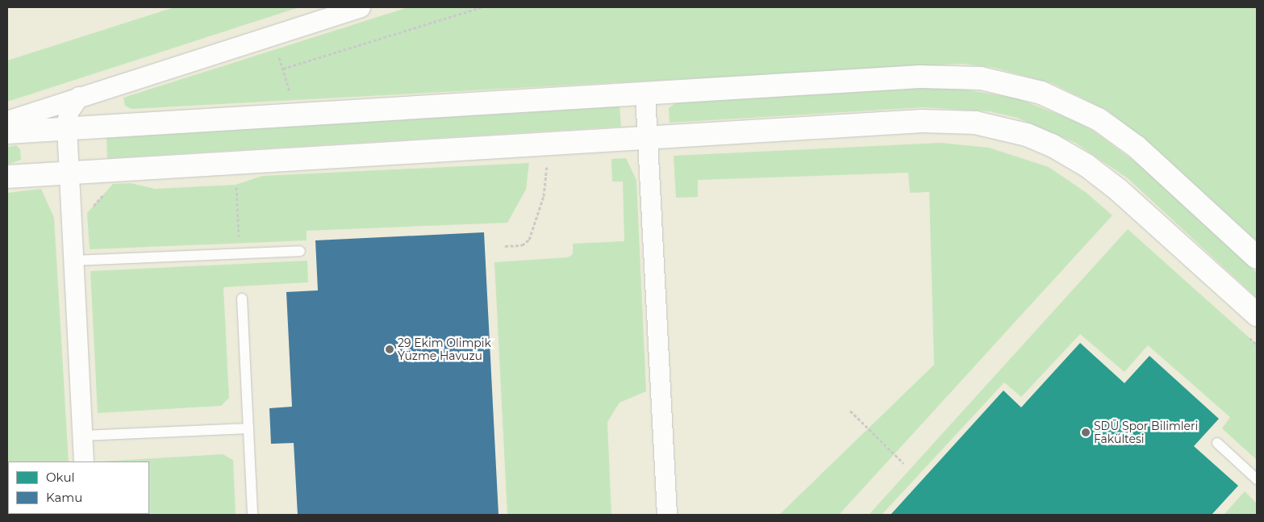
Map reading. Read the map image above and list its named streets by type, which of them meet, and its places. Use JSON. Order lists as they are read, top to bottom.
{
  "places": ["29 Ekim Olimpik Yüzme Havuzu", "SDÜ Spor Bilimleri Fakültesi"],
  "legend": ["Okul", "Kamu"]
}
